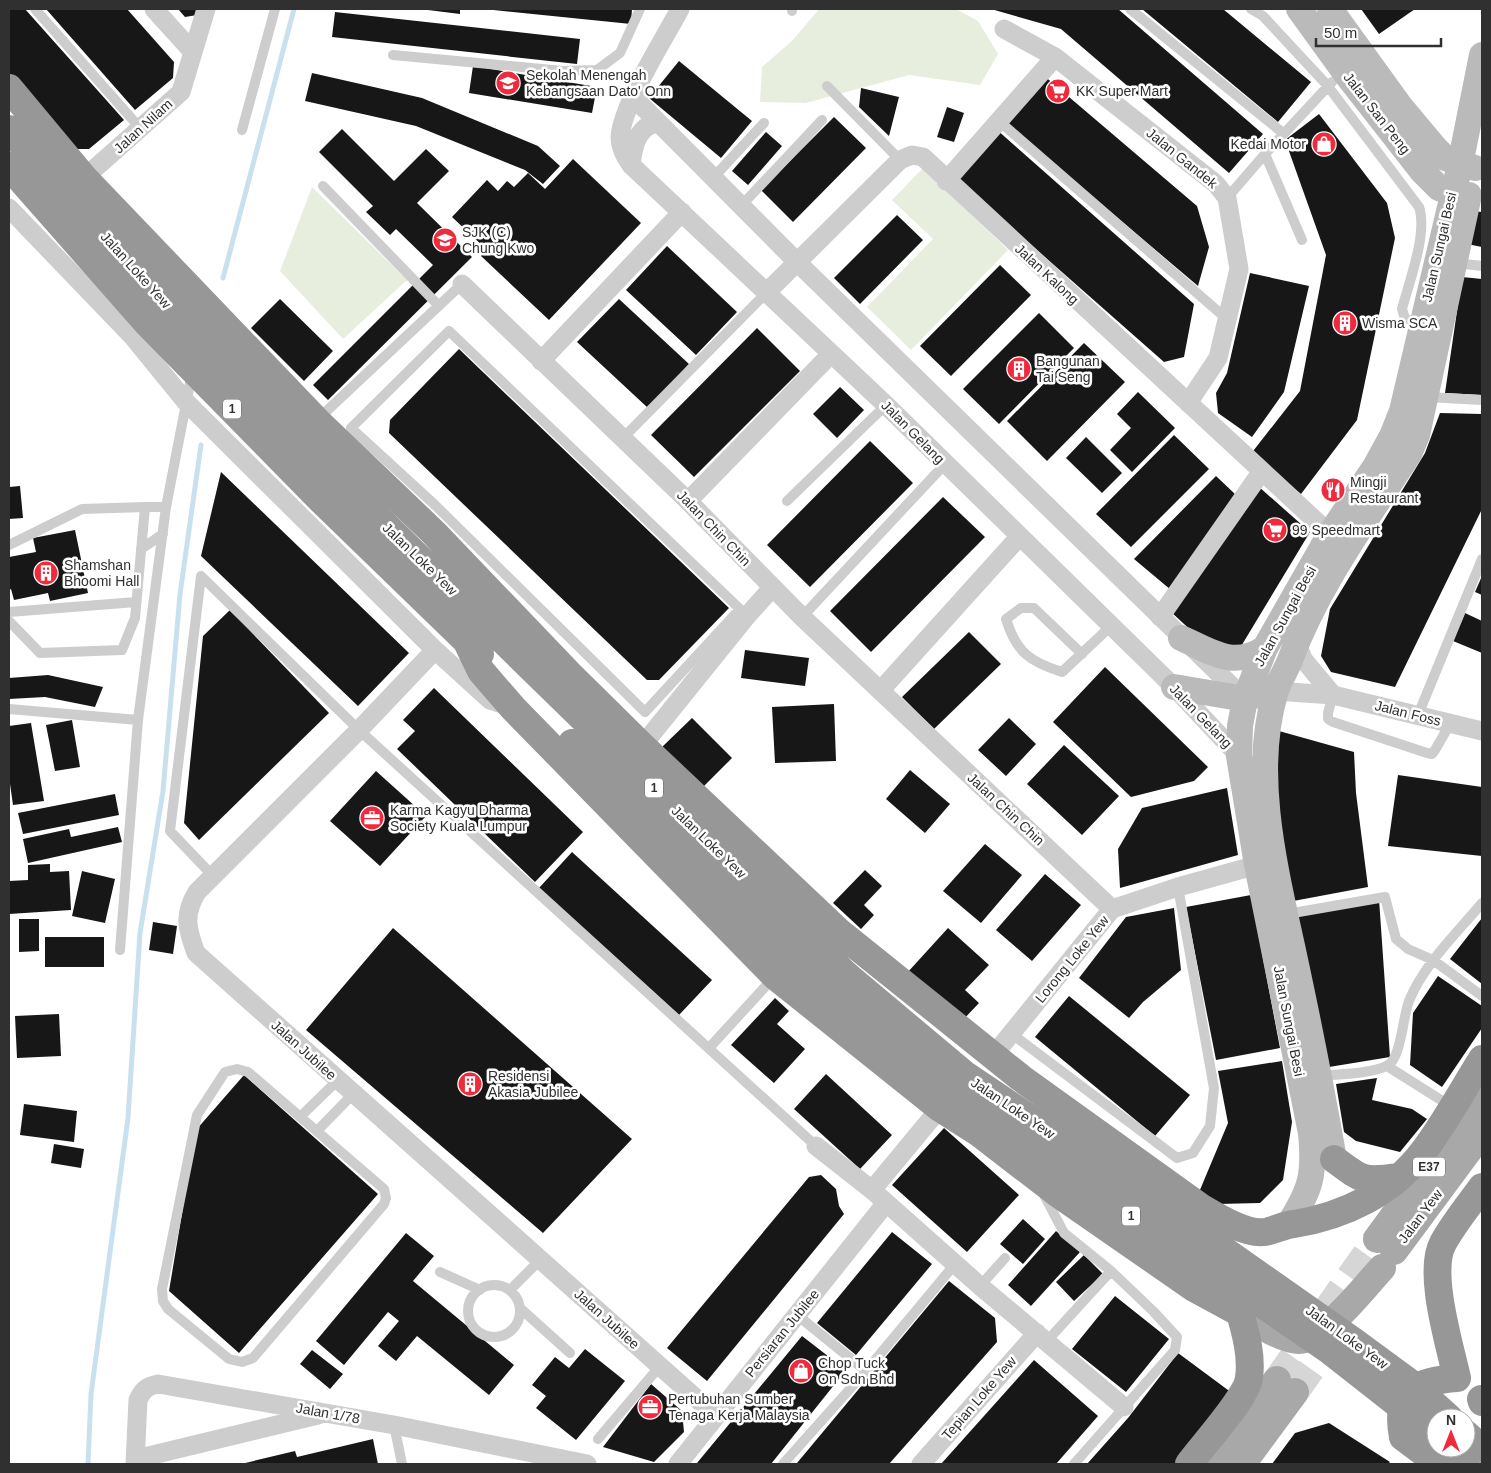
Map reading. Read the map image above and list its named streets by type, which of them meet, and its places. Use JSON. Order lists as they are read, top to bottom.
{
  "streets": {
    "highway": ["Jalan Loke Yew", "1"],
    "main road": ["E37", "Jalan Yew"],
    "street": [
      "Jalan San Peng",
      "Jalan Nilam",
      "Jalan Gandek",
      "Jalan Sungai Besi",
      "Jalan Kalong",
      "Jalan Gelang",
      "Jalan Chin Chin",
      "Jalan Foss",
      "Lorong Loke Yew",
      "Jalan Jubilee",
      "Persiaran Jubilee",
      "Tepian Loke Yew",
      "Jalan 1/78"
    ]
  },
  "crossings": [
    ["Jalan San Peng", "Jalan Sungai Besi"],
    ["Jalan Gandek", "Jalan Kalong"],
    ["Jalan Sungai Besi", "Jalan Kalong"],
    ["Jalan Sungai Besi", "Jalan Gelang"],
    ["Jalan Sungai Besi", "Jalan Foss"],
    ["Jalan Sungai Besi", "Lorong Loke Yew"],
    ["Jalan Chin Chin", "Lorong Loke Yew"],
    ["Jalan Jubilee", "Persiaran Jubilee"]
  ],
  "places": {
    "school or university": ["Sekolah Menengah Kebangsaan Dato' Onn", "SJK (C) Chung Kwo"],
    "supermarket": ["KK Super Mart", "99 Speedmart"],
    "shop": ["Kedai Motor", "Chop Tuck On Sdn Bhd"],
    "building": [
      "Wisma SCA",
      "Bangunan Tai Seng",
      "Shamshan Bhoomi Hall",
      "Residensi Akasia Jubilee"
    ],
    "restaurant": ["Mingji Restaurant"],
    "office": ["Karma Kagyu Dharma Society Kuala Lumpur", "Pertubuhan Sumber Tenaga Kerja Malaysia"]
  },
  "scale_bar": "50 m",
  "north": "top"
}
